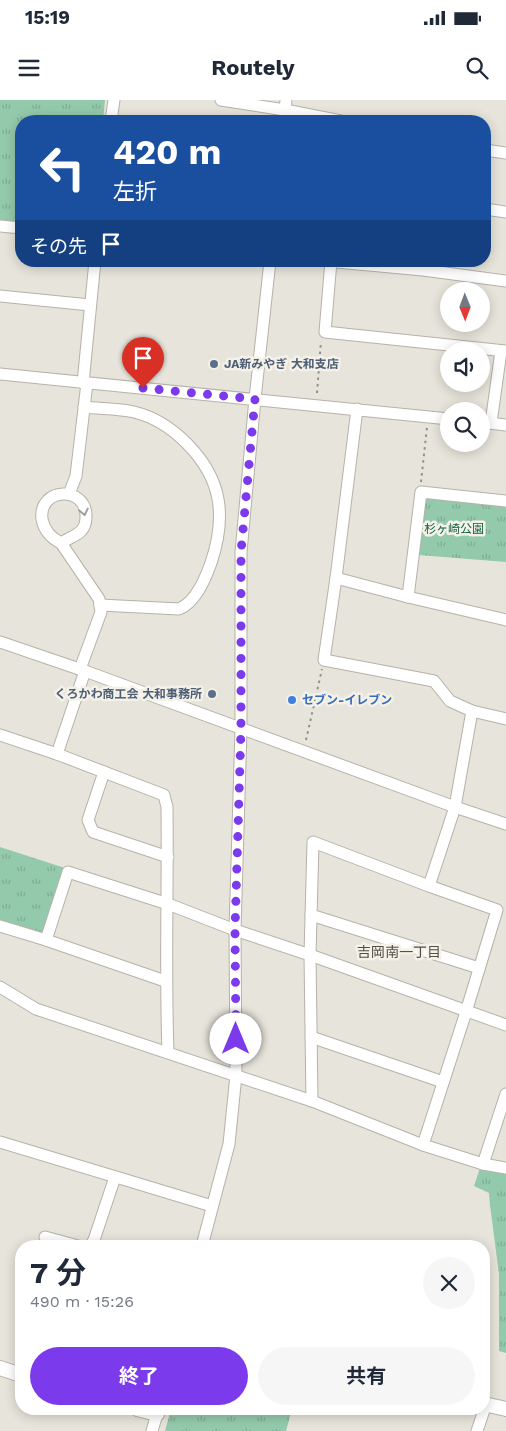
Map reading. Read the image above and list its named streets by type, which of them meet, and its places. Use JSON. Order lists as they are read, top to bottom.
{
  "districts": ["吉岡南一丁目"],
  "parks": ["杉ヶ崎公園"],
  "places": ["JA新みやぎ 大和支店", "くろかわ商工会 大和事務所", "セブン-イレブン"],
  "north": "bottom",
  "page": {
    "status": "15:19",
    "header": "Routely",
    "turn": ["420 m", "左折"],
    "then": "その先",
    "heading": ["7 分", "490 m · 15:26"],
    "buttons": ["終了", "共有"]
  }
}
